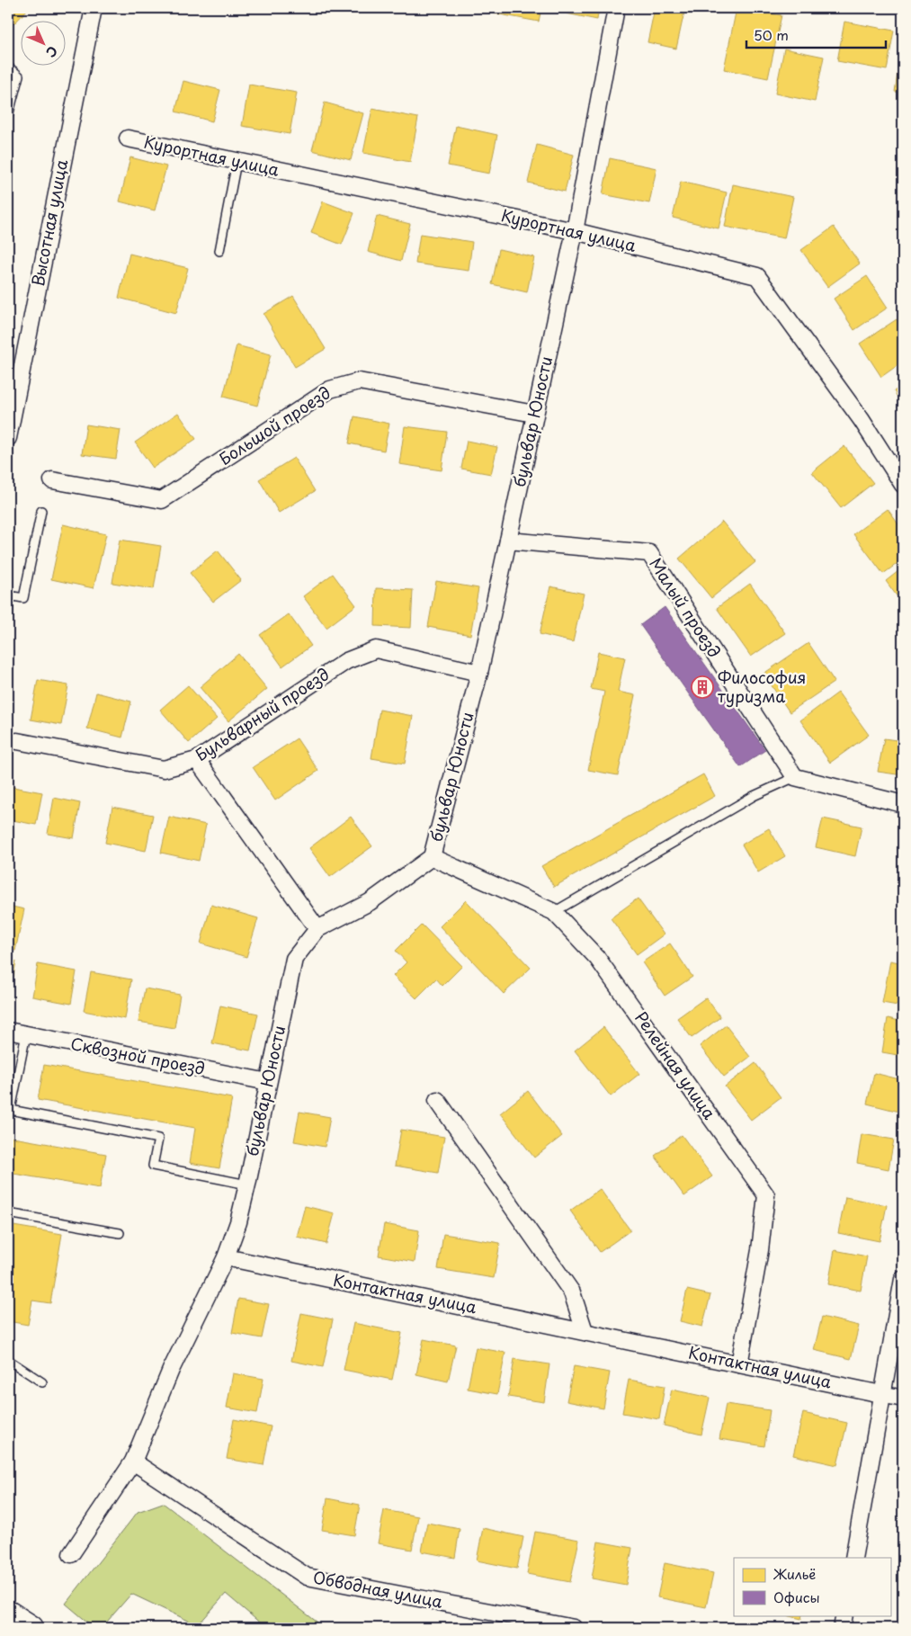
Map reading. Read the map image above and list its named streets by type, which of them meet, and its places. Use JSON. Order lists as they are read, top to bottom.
{
  "streets": {
    "street": [
      "Курортная улица",
      "Высотная улица",
      "бульвар Юности",
      "Большой проезд",
      "Малый проезд",
      "Бульварный проезд",
      "Сквозной проезд",
      "Релейная улица",
      "Контактная улица",
      "Обводная улица"
    ]
  },
  "crossings": [
    ["Курортная улица", "бульвар Юности"],
    ["бульвар Юности", "Большой проезд"],
    ["бульвар Юности", "Малый проезд"],
    ["бульвар Юности", "Бульварный проезд"],
    ["бульвар Юности", "Сквозной проезд"],
    ["бульвар Юности", "Релейная улица"],
    ["бульвар Юности", "Контактная улица"],
    ["бульвар Юности", "Обводная улица"],
    ["Релейная улица", "Контактная улица"]
  ],
  "places": {
    "building": ["Философия туризма"]
  },
  "legend": ["Жильё", "Офисы"],
  "scale_bar": "50 m",
  "north": "bottom right"
}
